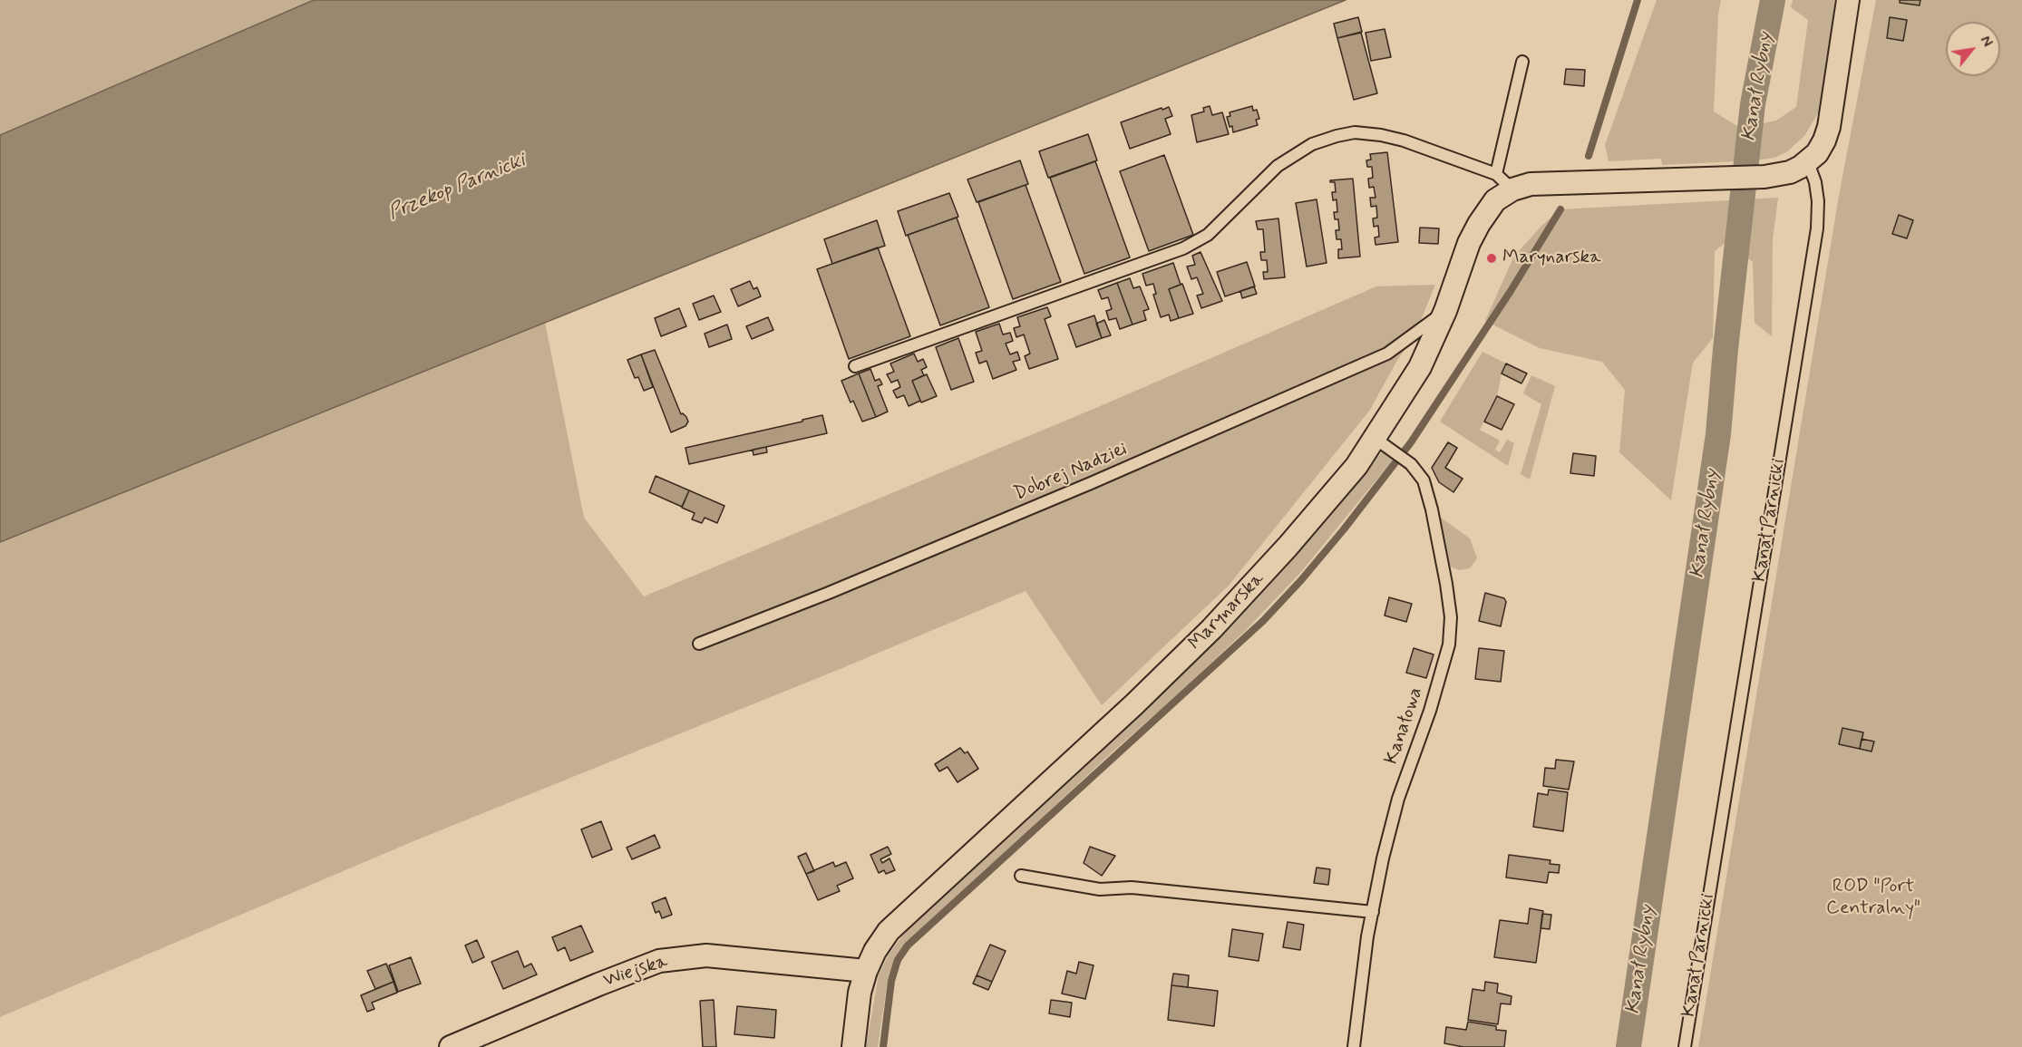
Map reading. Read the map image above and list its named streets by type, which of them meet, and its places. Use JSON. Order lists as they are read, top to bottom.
{
  "streets": {
    "street": ["Marynarska", "Wiejska"],
    "lane": ["Dobrej Nadziei", "Kanał Parnicki", "Kanałowa"]
  },
  "crossings": [
    ["Dobrej Nadziei", "Marynarska"],
    ["Kanał Parnicki", "Marynarska"],
    ["Marynarska", "Kanałowa"],
    ["Marynarska", "Wiejska"]
  ],
  "water": ["Kanał Rybny", "Przekop Parnicki"],
  "parks": ["ROD \"Port Centralny\""],
  "places": ["Marynarska"],
  "north": "top right"
}
